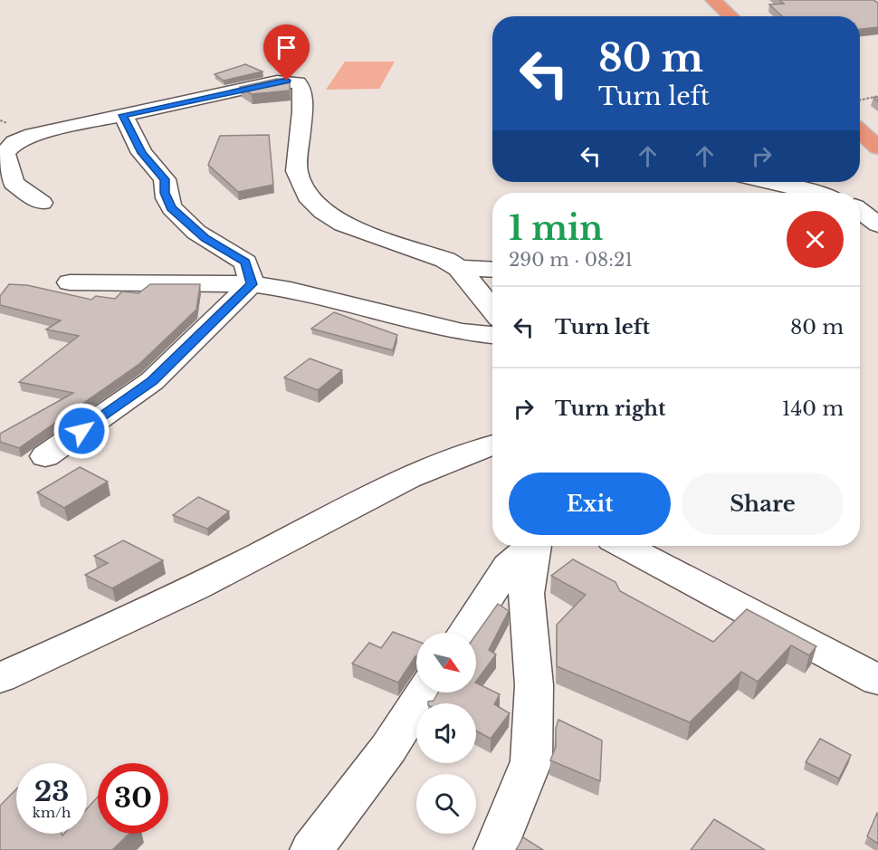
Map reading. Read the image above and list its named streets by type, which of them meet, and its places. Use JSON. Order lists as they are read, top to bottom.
{
  "north": "bottom right",
  "page": {
    "turn": ["80 m", "Turn left"],
    "heading": ["1 min", "290 m · 08:21"],
    "list": [
      {
        "name": "Turn left",
        "value": "80 m"
      },
      {
        "name": "Turn right",
        "value": "140 m"
      }
    ],
    "buttons": ["Exit", "Share"],
    "speed": "23 km/h",
    "limit": "30"
  }
}
